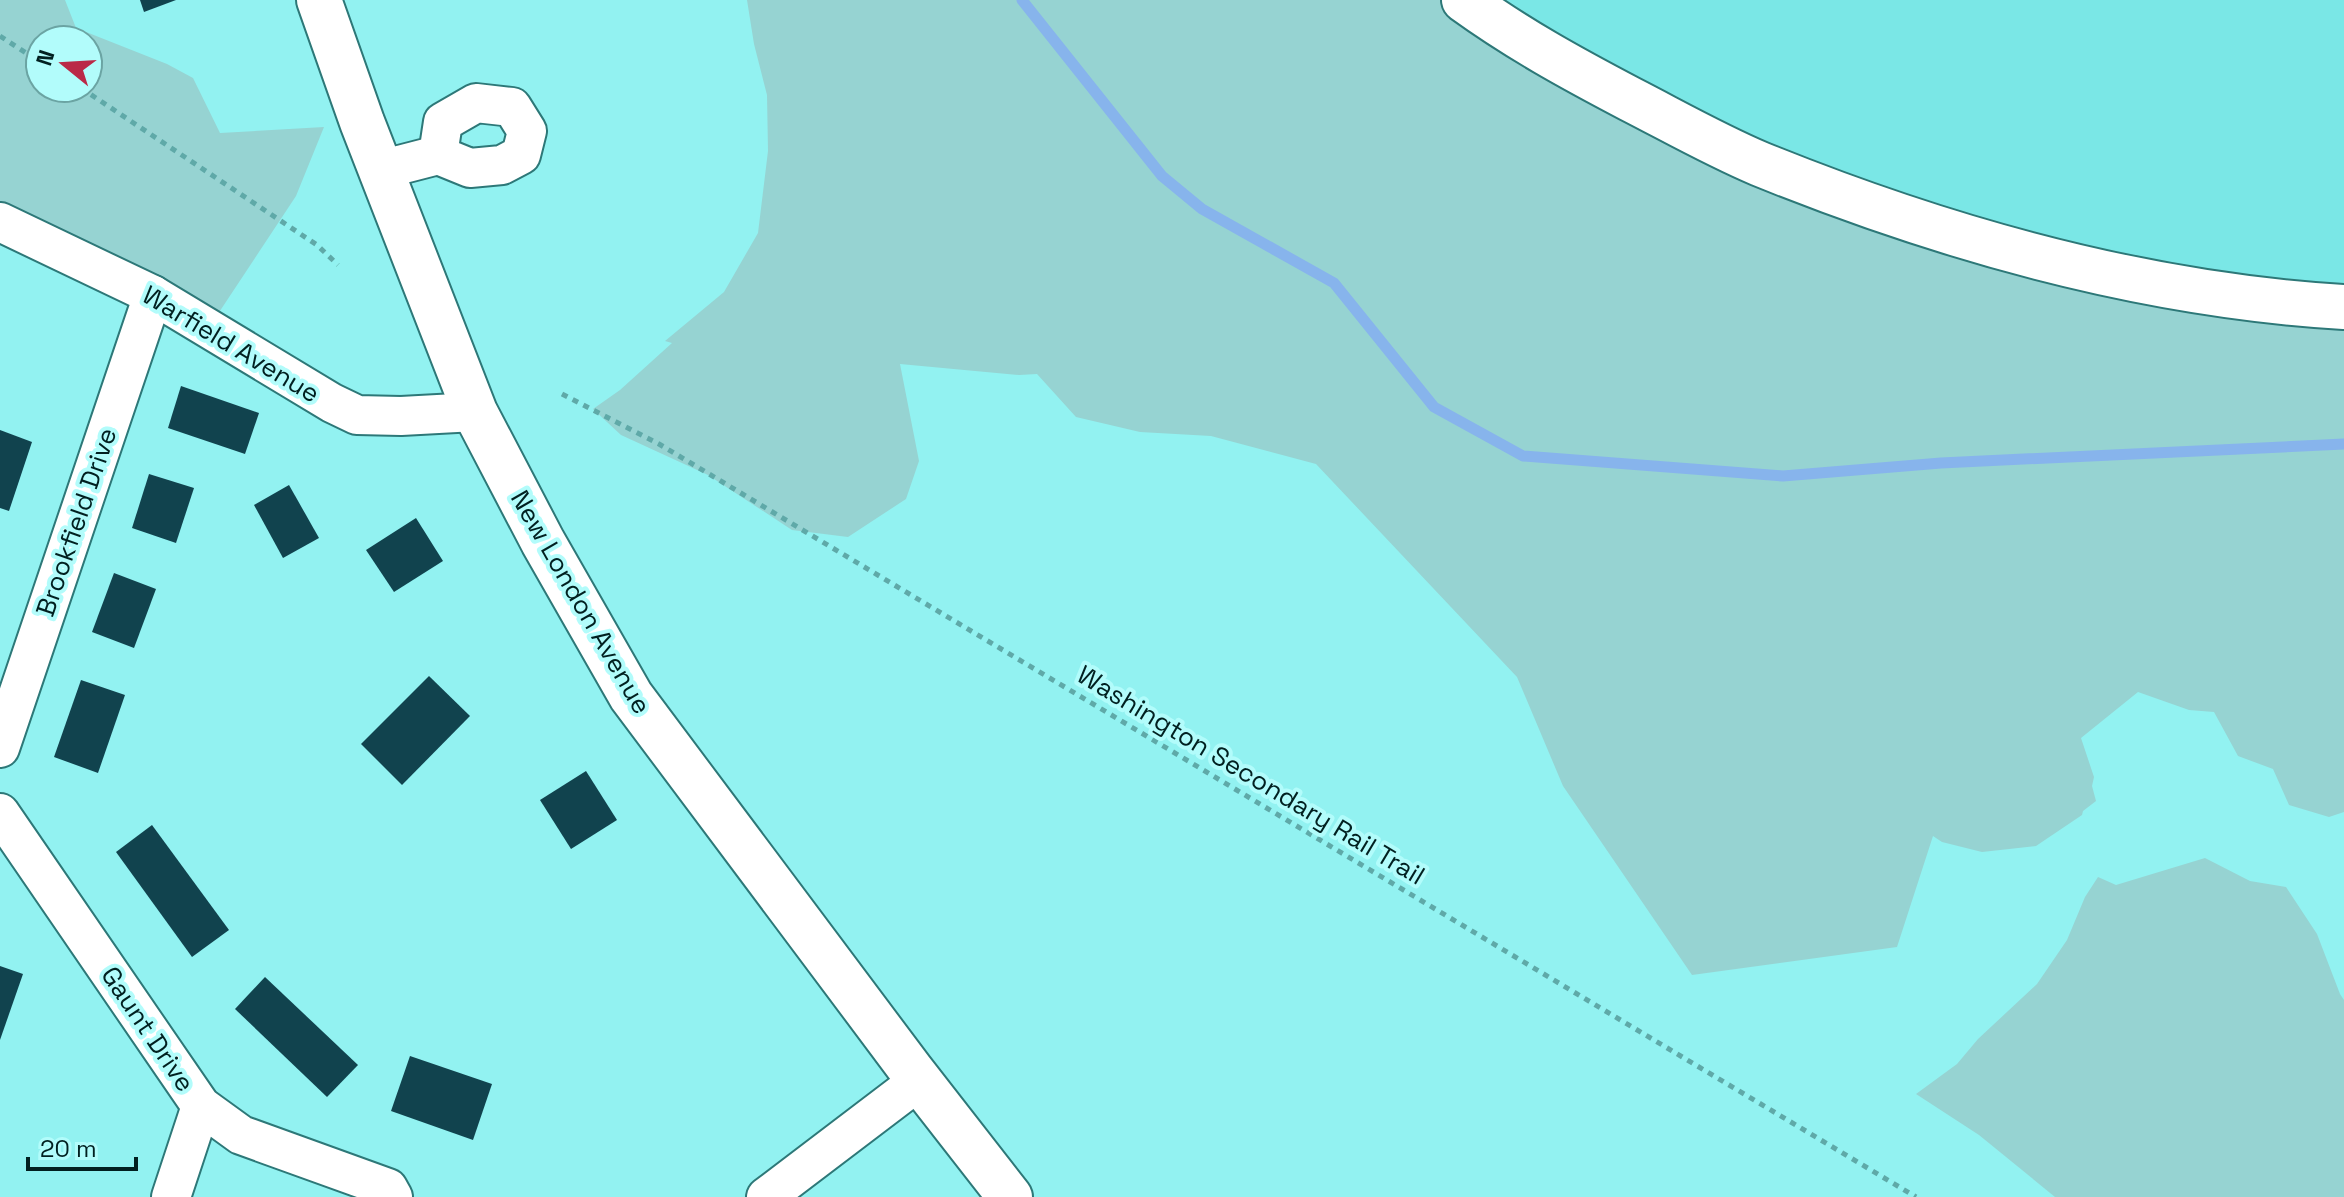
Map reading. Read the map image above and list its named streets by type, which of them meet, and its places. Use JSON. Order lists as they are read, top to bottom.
{
  "streets": {
    "main road": ["New London Avenue"],
    "street": ["Warfield Avenue", "Brookfield Drive", "Gaunt Drive"],
    "path": ["Washington Secondary Rail Trail"]
  },
  "crossings": [
    ["Warfield Avenue", "Brookfield Drive"],
    ["Warfield Avenue", "New London Avenue"]
  ],
  "scale_bar": "20 m",
  "north": "left"
}
